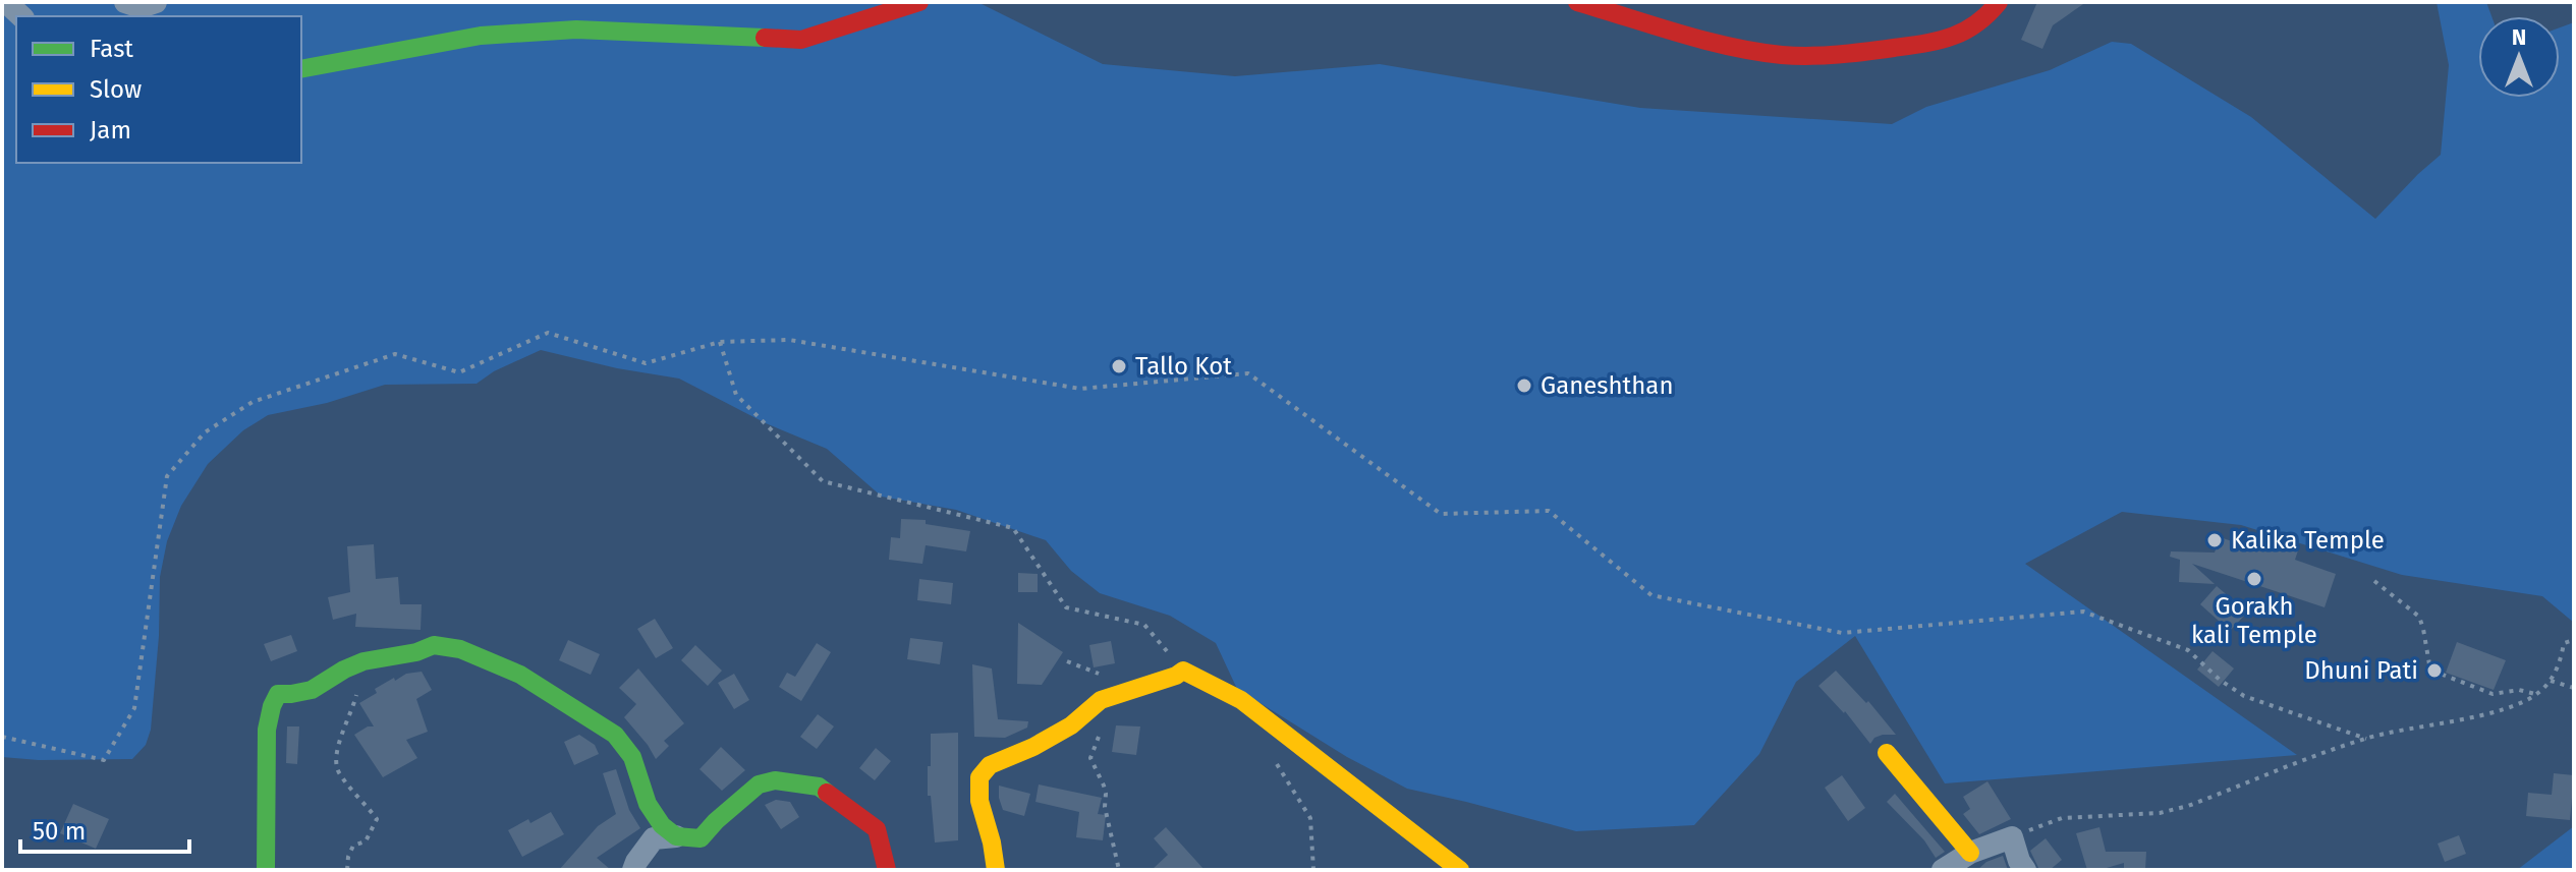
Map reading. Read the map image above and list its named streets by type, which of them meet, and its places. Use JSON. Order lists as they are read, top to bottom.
{
  "places": [
    "Tallo Kot",
    "Ganeshthan",
    "Kalika Temple",
    "Gorakh kali Temple",
    "Dhuni Pati"
  ],
  "legend": ["Fast", "Slow", "Jam"],
  "scale_bar": "50 m",
  "north": "top"
}
